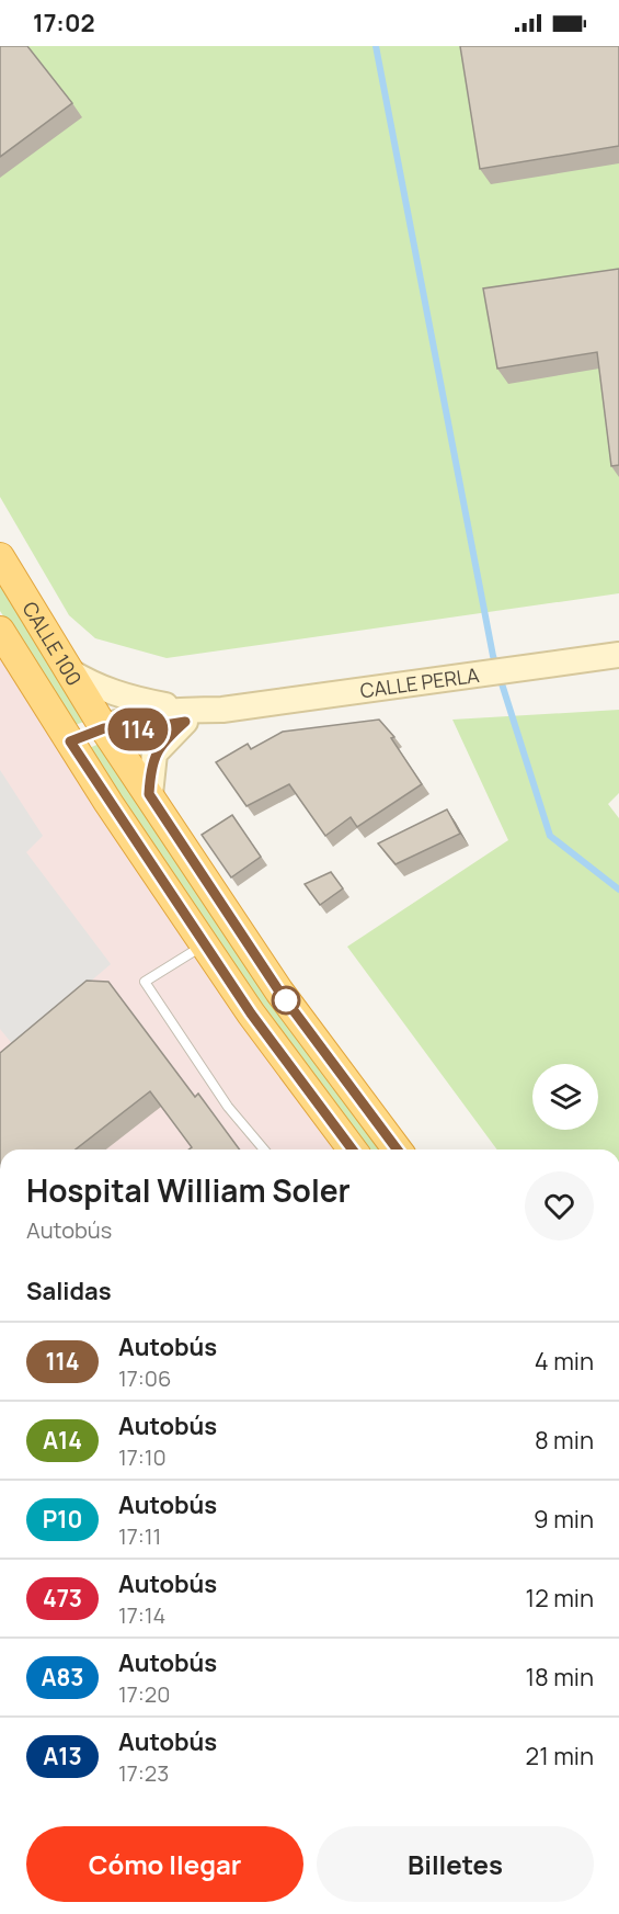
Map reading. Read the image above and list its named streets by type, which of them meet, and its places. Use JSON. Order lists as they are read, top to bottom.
{
  "streets": {
    "highway": ["CALLE 100"],
    "main road": ["CALLE PERLA"]
  },
  "crossings": [
    ["CALLE 100", "CALLE PERLA"]
  ],
  "lines": ["bus line 114"],
  "page": {
    "status": "17:02",
    "on_map": "114",
    "heading": [
      ["Hospital William Soler", "Autobús"],
      "Salidas"
    ],
    "list": [
      {
        "mark": "114",
        "name": "Autobús",
        "note": "17:06",
        "value": "4 min"
      },
      {
        "mark": "A14",
        "name": "Autobús",
        "note": "17:10",
        "value": "8 min"
      },
      {
        "mark": "P10",
        "name": "Autobús",
        "note": "17:11",
        "value": "9 min"
      },
      {
        "mark": "473",
        "name": "Autobús",
        "note": "17:14",
        "value": "12 min"
      },
      {
        "mark": "A83",
        "name": "Autobús",
        "note": "17:20",
        "value": "18 min"
      },
      {
        "mark": "A13",
        "name": "Autobús",
        "note": "17:23",
        "value": "21 min"
      }
    ],
    "buttons": ["Cómo llegar", "Billetes"]
  }
}
